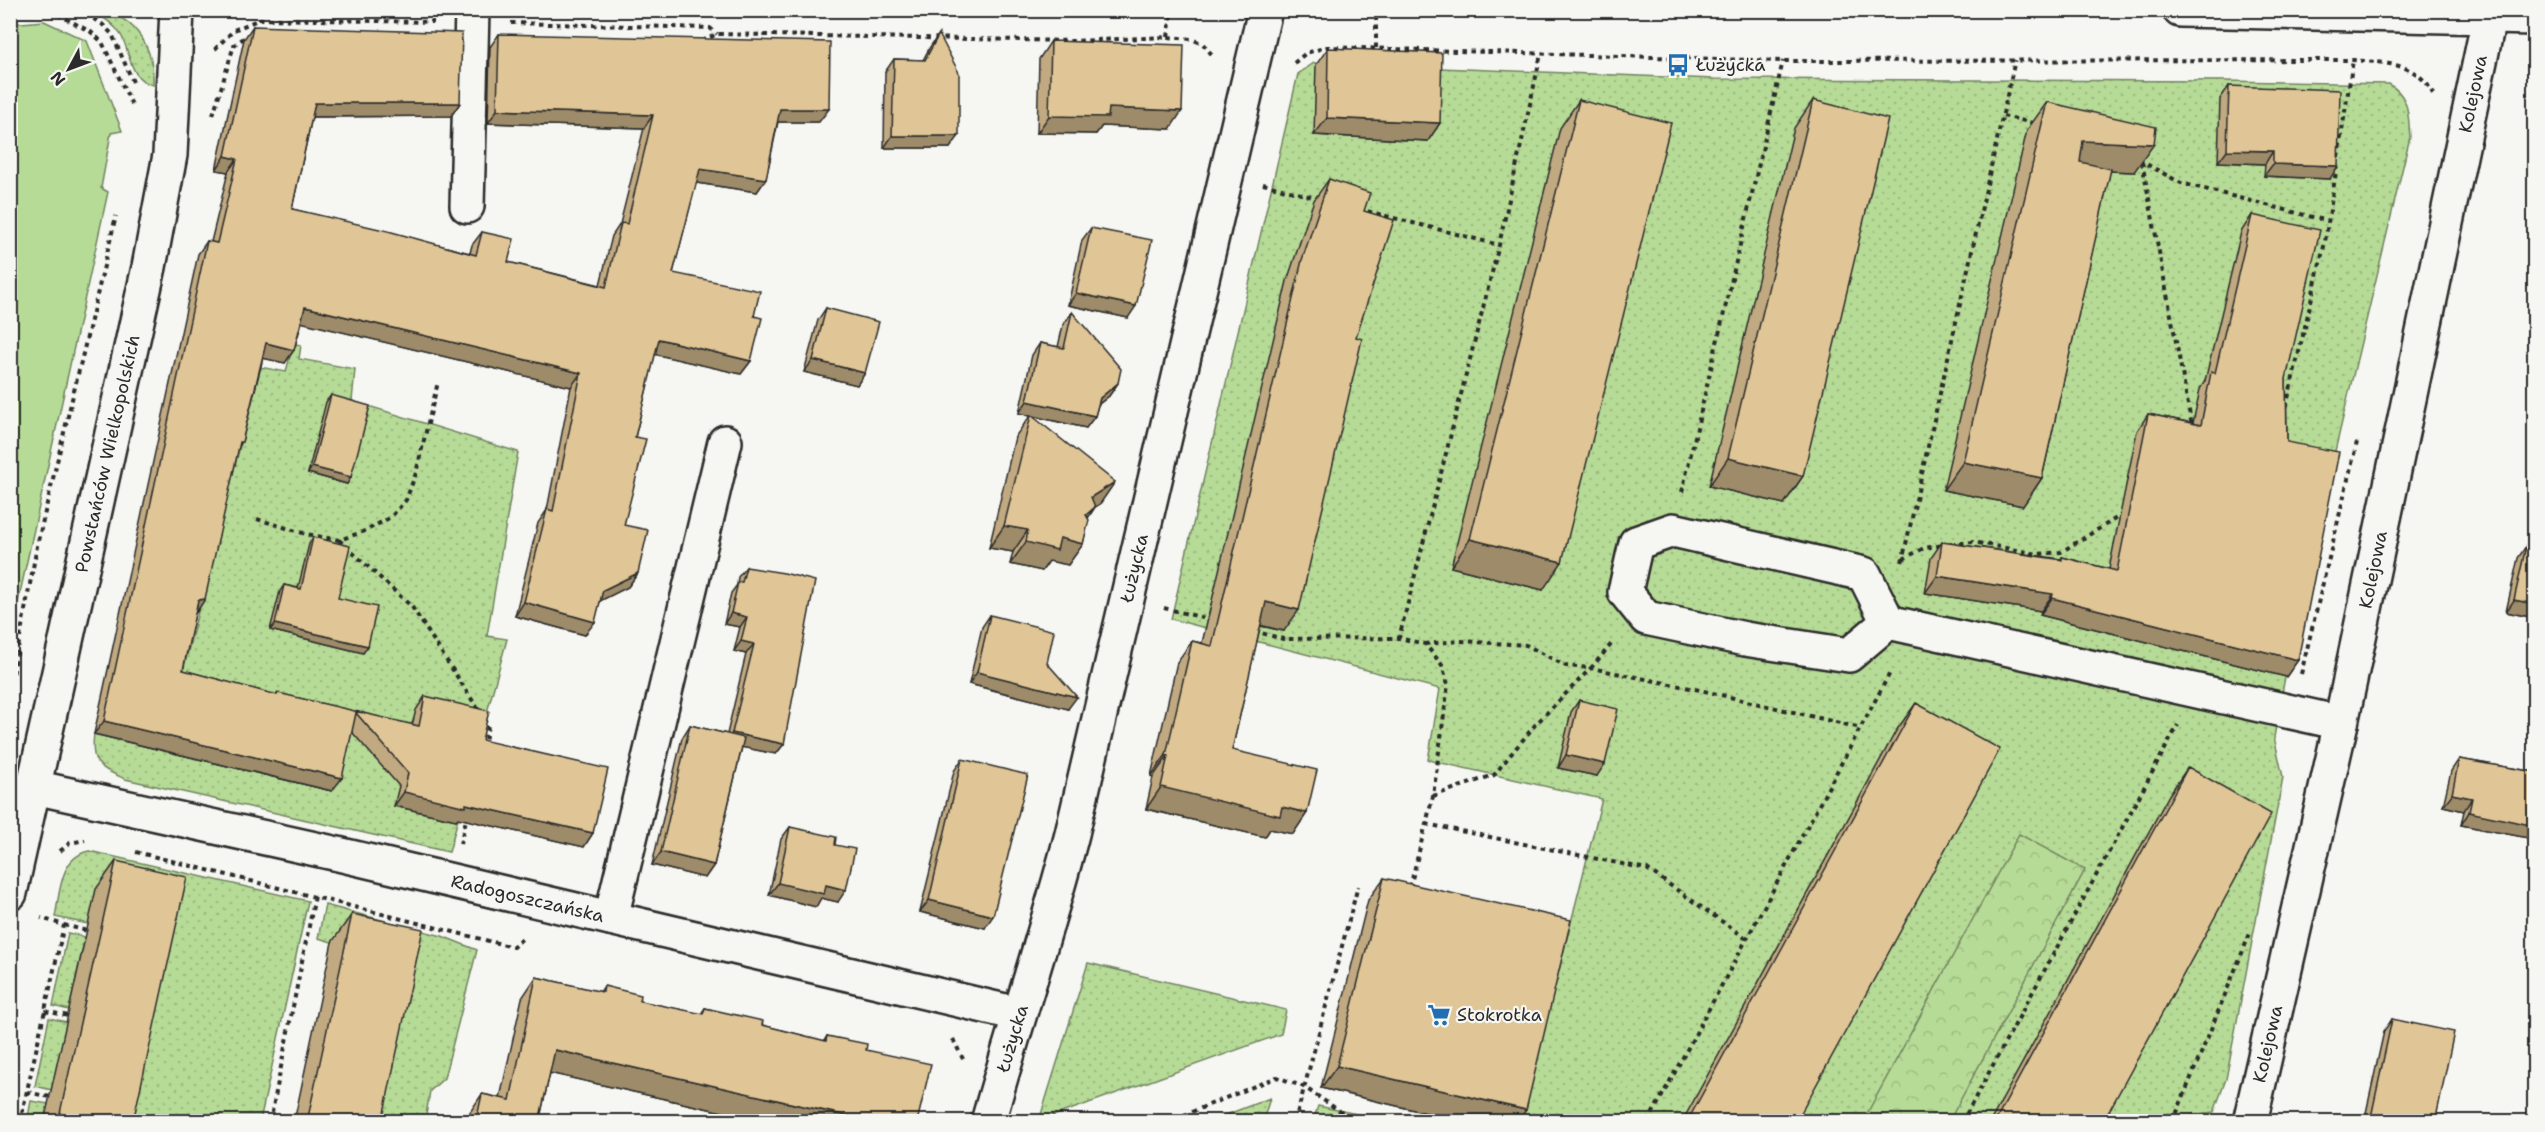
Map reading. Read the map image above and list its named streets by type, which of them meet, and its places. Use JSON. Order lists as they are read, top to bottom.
{
  "streets": {
    "street": [
      "Kolejowa",
      "Powstańców Wielkopolskich",
      "Łużycka",
      "Radogoszczańska"
    ]
  },
  "crossings": [
    ["Powstańców Wielkopolskich", "Radogoszczańska"],
    ["Łużycka", "Radogoszczańska"]
  ],
  "places": {
    "bus stop": ["Łużycka"],
    "supermarket": ["Stokrotka"]
  },
  "north": "bottom left"
}
